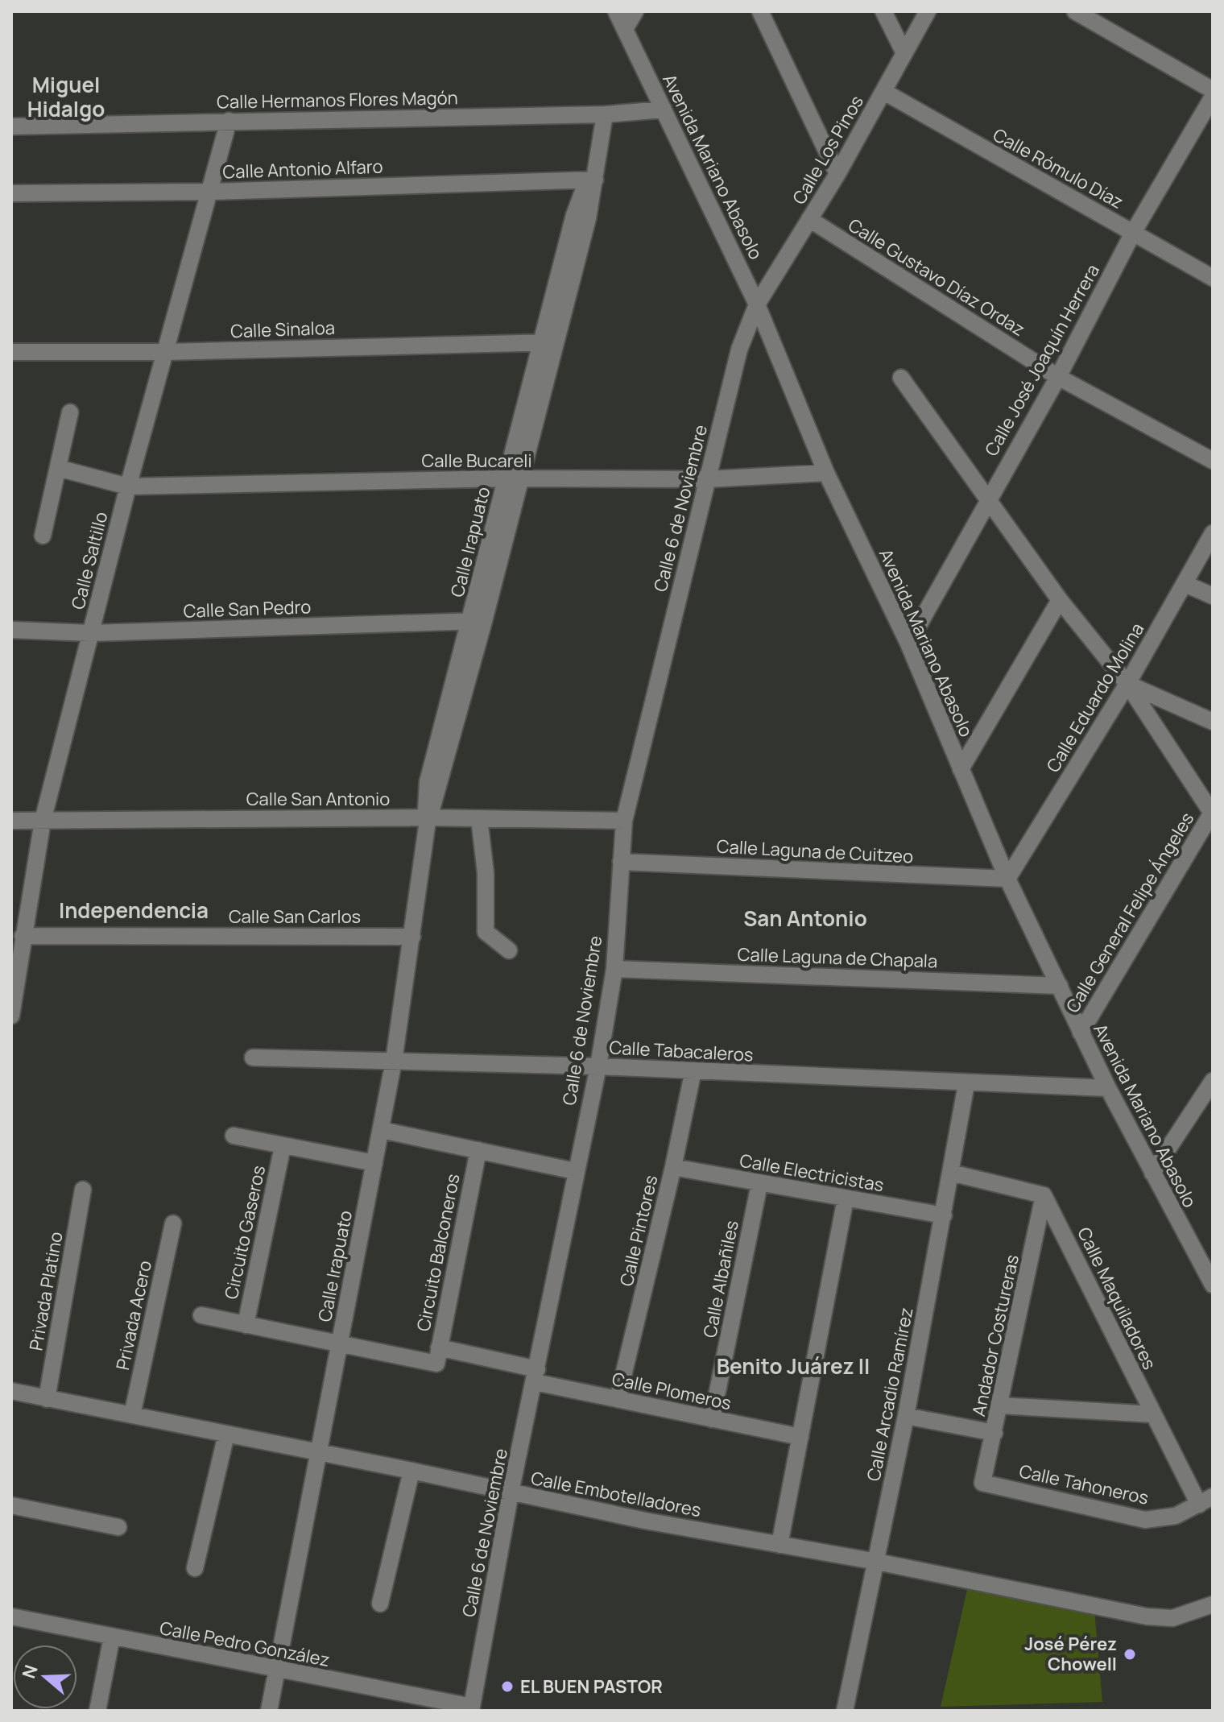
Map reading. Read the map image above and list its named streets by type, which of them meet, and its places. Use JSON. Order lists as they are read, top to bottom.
{
  "streets": {
    "street": [
      "Calle Hermanos Flores Magón",
      "Calle Los Pinos",
      "Avenida Mariano Abasolo",
      "Calle Rómulo Díaz",
      "Calle Antonio Alfaro",
      "Calle Gustavo Díaz Ordaz",
      "Calle Sinaloa",
      "Calle José Joaquín Herrera",
      "Calle Bucareli",
      "Calle 6 de Noviembre",
      "Calle Irapuato",
      "Calle Saltillo",
      "Calle San Pedro",
      "Calle Eduardo Molina",
      "Calle San Antonio",
      "Calle Laguna de Cuitzeo",
      "Calle General Felipe Ángeles",
      "Calle San Carlos",
      "Calle Laguna de Chapala",
      "Calle Tabacaleros",
      "Calle Electricistas",
      "Calle Pintores",
      "Circuito Gaseros",
      "Circuito Balconeros",
      "Calle Albañiles",
      "Privada Platino",
      "Calle Maquiladores",
      "Privada Acero",
      "Andador Costureras",
      "Calle Plomeros",
      "Calle Arcadio Ramírez",
      "Calle Tahoneros",
      "Calle Embotelladores",
      "Calle Pedro González"
    ]
  },
  "crossings": [
    ["Calle Hermanos Flores Magón", "Avenida Mariano Abasolo"],
    ["Calle Hermanos Flores Magón", "Calle Irapuato"],
    ["Calle Hermanos Flores Magón", "Calle Saltillo"],
    ["Calle Los Pinos", "Avenida Mariano Abasolo"],
    ["Calle Los Pinos", "Calle Rómulo Díaz"],
    ["Calle Los Pinos", "Calle Gustavo Díaz Ordaz"],
    ["Calle Los Pinos", "Calle 6 de Noviembre"],
    ["Avenida Mariano Abasolo", "Calle José Joaquín Herrera"],
    ["Avenida Mariano Abasolo", "Calle Bucareli"],
    ["Avenida Mariano Abasolo", "Calle 6 de Noviembre"],
    ["Avenida Mariano Abasolo", "Calle Eduardo Molina"],
    ["Avenida Mariano Abasolo", "Calle Laguna de Cuitzeo"],
    ["Avenida Mariano Abasolo", "Calle General Felipe Ángeles"],
    ["Avenida Mariano Abasolo", "Calle Laguna de Chapala"],
    ["Avenida Mariano Abasolo", "Calle Tabacaleros"],
    ["Calle Rómulo Díaz", "Calle José Joaquín Herrera"],
    ["Calle Antonio Alfaro", "Calle Irapuato"],
    ["Calle Antonio Alfaro", "Calle Saltillo"],
    ["Calle Gustavo Díaz Ordaz", "Calle José Joaquín Herrera"],
    ["Calle Sinaloa", "Calle Irapuato"],
    ["Calle Sinaloa", "Calle Saltillo"],
    ["Calle Bucareli", "Calle 6 de Noviembre"],
    ["Calle Bucareli", "Calle Irapuato"],
    ["Calle Bucareli", "Calle Saltillo"],
    ["Calle 6 de Noviembre", "Calle San Antonio"],
    ["Calle 6 de Noviembre", "Calle Laguna de Cuitzeo"],
    ["Calle 6 de Noviembre", "Calle Laguna de Chapala"],
    ["Calle 6 de Noviembre", "Calle Tabacaleros"],
    ["Calle 6 de Noviembre", "Calle Plomeros"],
    ["Calle 6 de Noviembre", "Calle Embotelladores"],
    ["Calle 6 de Noviembre", "Calle Pedro González"],
    ["Calle Irapuato", "Calle San Pedro"],
    ["Calle Irapuato", "Calle San Antonio"],
    ["Calle Irapuato", "Calle San Carlos"],
    ["Calle Irapuato", "Calle Tabacaleros"],
    ["Calle Irapuato", "Circuito Gaseros"],
    ["Calle Irapuato", "Circuito Balconeros"],
    ["Calle Irapuato", "Calle Embotelladores"],
    ["Calle Irapuato", "Calle Pedro González"],
    ["Calle Saltillo", "Calle San Pedro"],
    ["Calle Saltillo", "Calle San Antonio"],
    ["Calle Saltillo", "Calle San Carlos"],
    ["Calle Eduardo Molina", "Calle Laguna de Cuitzeo"],
    ["Calle Tabacaleros", "Calle Pintores"],
    ["Calle Tabacaleros", "Calle Arcadio Ramírez"],
    ["Calle Electricistas", "Calle Pintores"],
    ["Calle Electricistas", "Calle Albañiles"],
    ["Calle Electricistas", "Calle Arcadio Ramírez"],
    ["Calle Pintores", "Calle Plomeros"],
    ["Circuito Gaseros", "Circuito Balconeros"],
    ["Circuito Balconeros", "Calle Plomeros"],
    ["Calle Albañiles", "Calle Plomeros"],
    ["Privada Platino", "Calle Embotelladores"],
    ["Calle Maquiladores", "Andador Costureras"],
    ["Calle Maquiladores", "Calle Tahoneros"],
    ["Privada Acero", "Calle Embotelladores"],
    ["Andador Costureras", "Calle Tahoneros"],
    ["Calle Arcadio Ramírez", "Calle Embotelladores"]
  ],
  "districts": [
    "Miguel Hidalgo",
    "Independencia",
    "San Antonio",
    "Benito Juárez II"
  ],
  "places": ["José Pérez Chowell", "EL BUEN PASTOR"],
  "north": "left"
}
